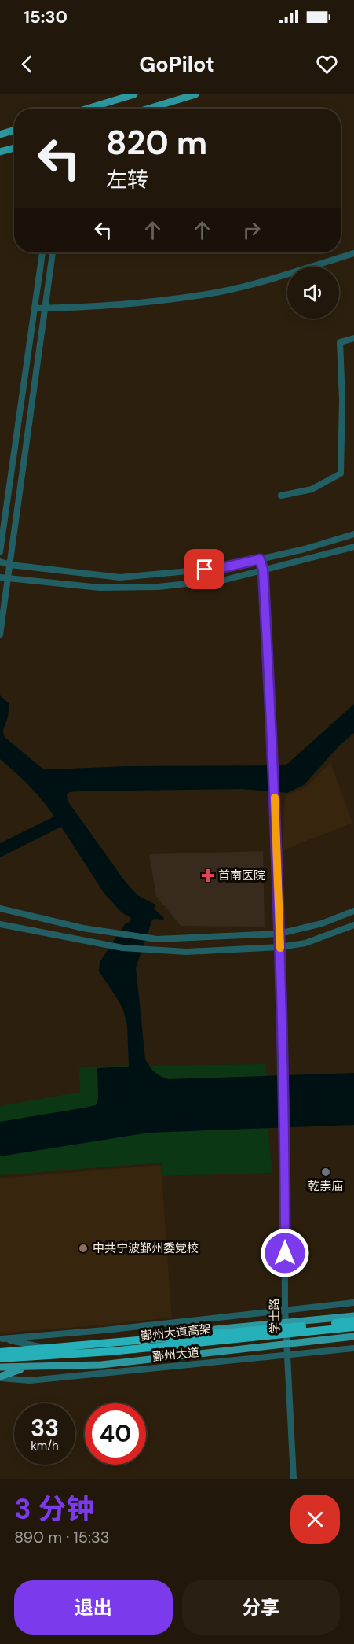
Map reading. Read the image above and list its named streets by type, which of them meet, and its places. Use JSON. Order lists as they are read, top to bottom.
{
  "streets": {
    "highway": ["鄞州大道高架"],
    "main road": ["鄞州大道"],
    "street": ["学士路"]
  },
  "crossings": [
    ["学士路", "鄞州大道"],
    ["鄞州大道高架", "鄞州大道"]
  ],
  "places": {
    "health": ["首南医院"],
    "other": ["乾崇庙", "中共宁波鄞州委党校"]
  },
  "page": {
    "status": "15:30",
    "header": "GoPilot",
    "turn": ["820 m", "左转"],
    "speed": "33 km/h",
    "limit": "40",
    "heading": ["3 分钟", "890 m · 15:33"],
    "buttons": ["退出", "分享"]
  }
}
